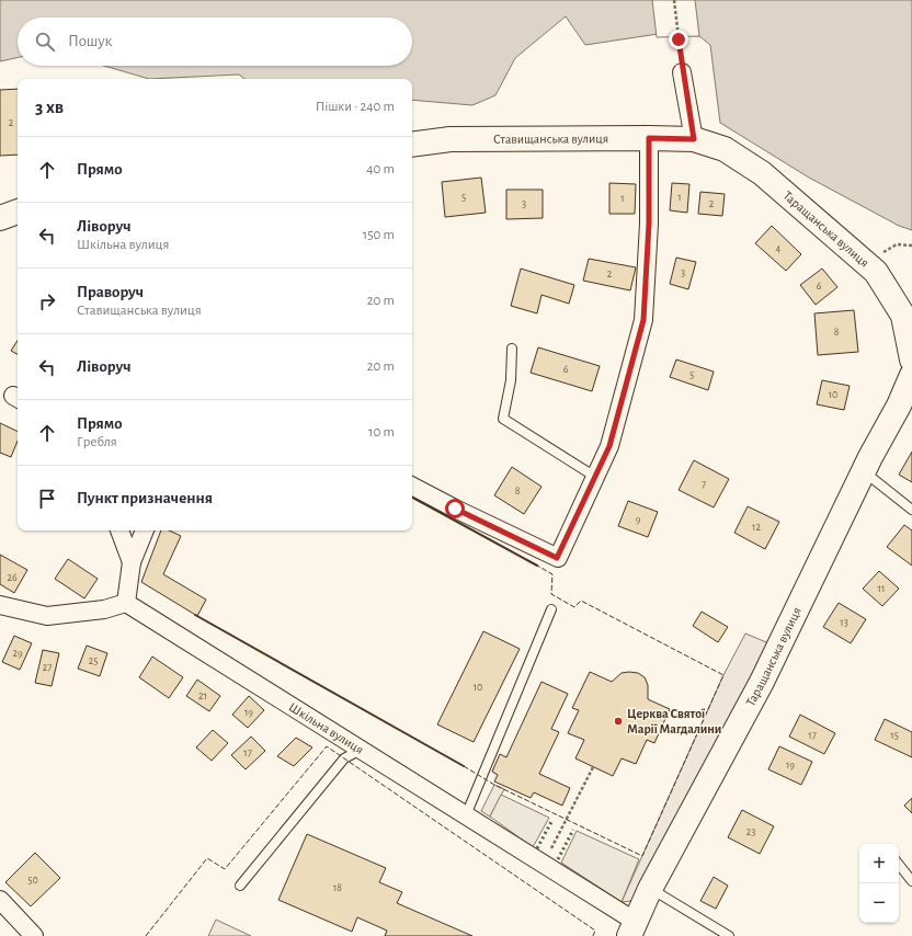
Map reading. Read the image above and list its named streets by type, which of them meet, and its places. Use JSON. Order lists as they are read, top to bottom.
{
  "streets": {
    "street": ["Ставищанська вулиця", "Таращанська вулиця", "Шкільна вулиця"]
  },
  "crossings": [
    ["Ставищанська вулиця", "Таращанська вулиця"],
    ["Таращанська вулиця", "Шкільна вулиця"]
  ],
  "places": ["Церква Святої Марії Магдалини"],
  "house_numbers": [
    "2",
    "5",
    "1",
    "1",
    "3",
    "2",
    "4",
    "3",
    "2",
    "6",
    "8",
    "6",
    "5",
    "10",
    "7",
    "8",
    "9",
    "12",
    "26",
    "11",
    "13",
    "29",
    "25",
    "27",
    "10",
    "21",
    "19",
    "17",
    "15",
    "17",
    "19",
    "23",
    "50",
    "18"
  ],
  "page": {
    "search": "Пошук",
    "heading": ["3 хв", "Пішки · 240 m"],
    "list": [
      ["Прямо", "40 m"],
      ["Ліворуч", "Шкільна вулиця", "150 m"],
      ["Праворуч", "Ставищанська вулиця", "20 m"],
      ["Ліворуч", "20 m"],
      ["Прямо", "Гребля", "10 m"],
      "Пункт призначення"
    ],
    "map_buttons": ["+", "−"]
  }
}
